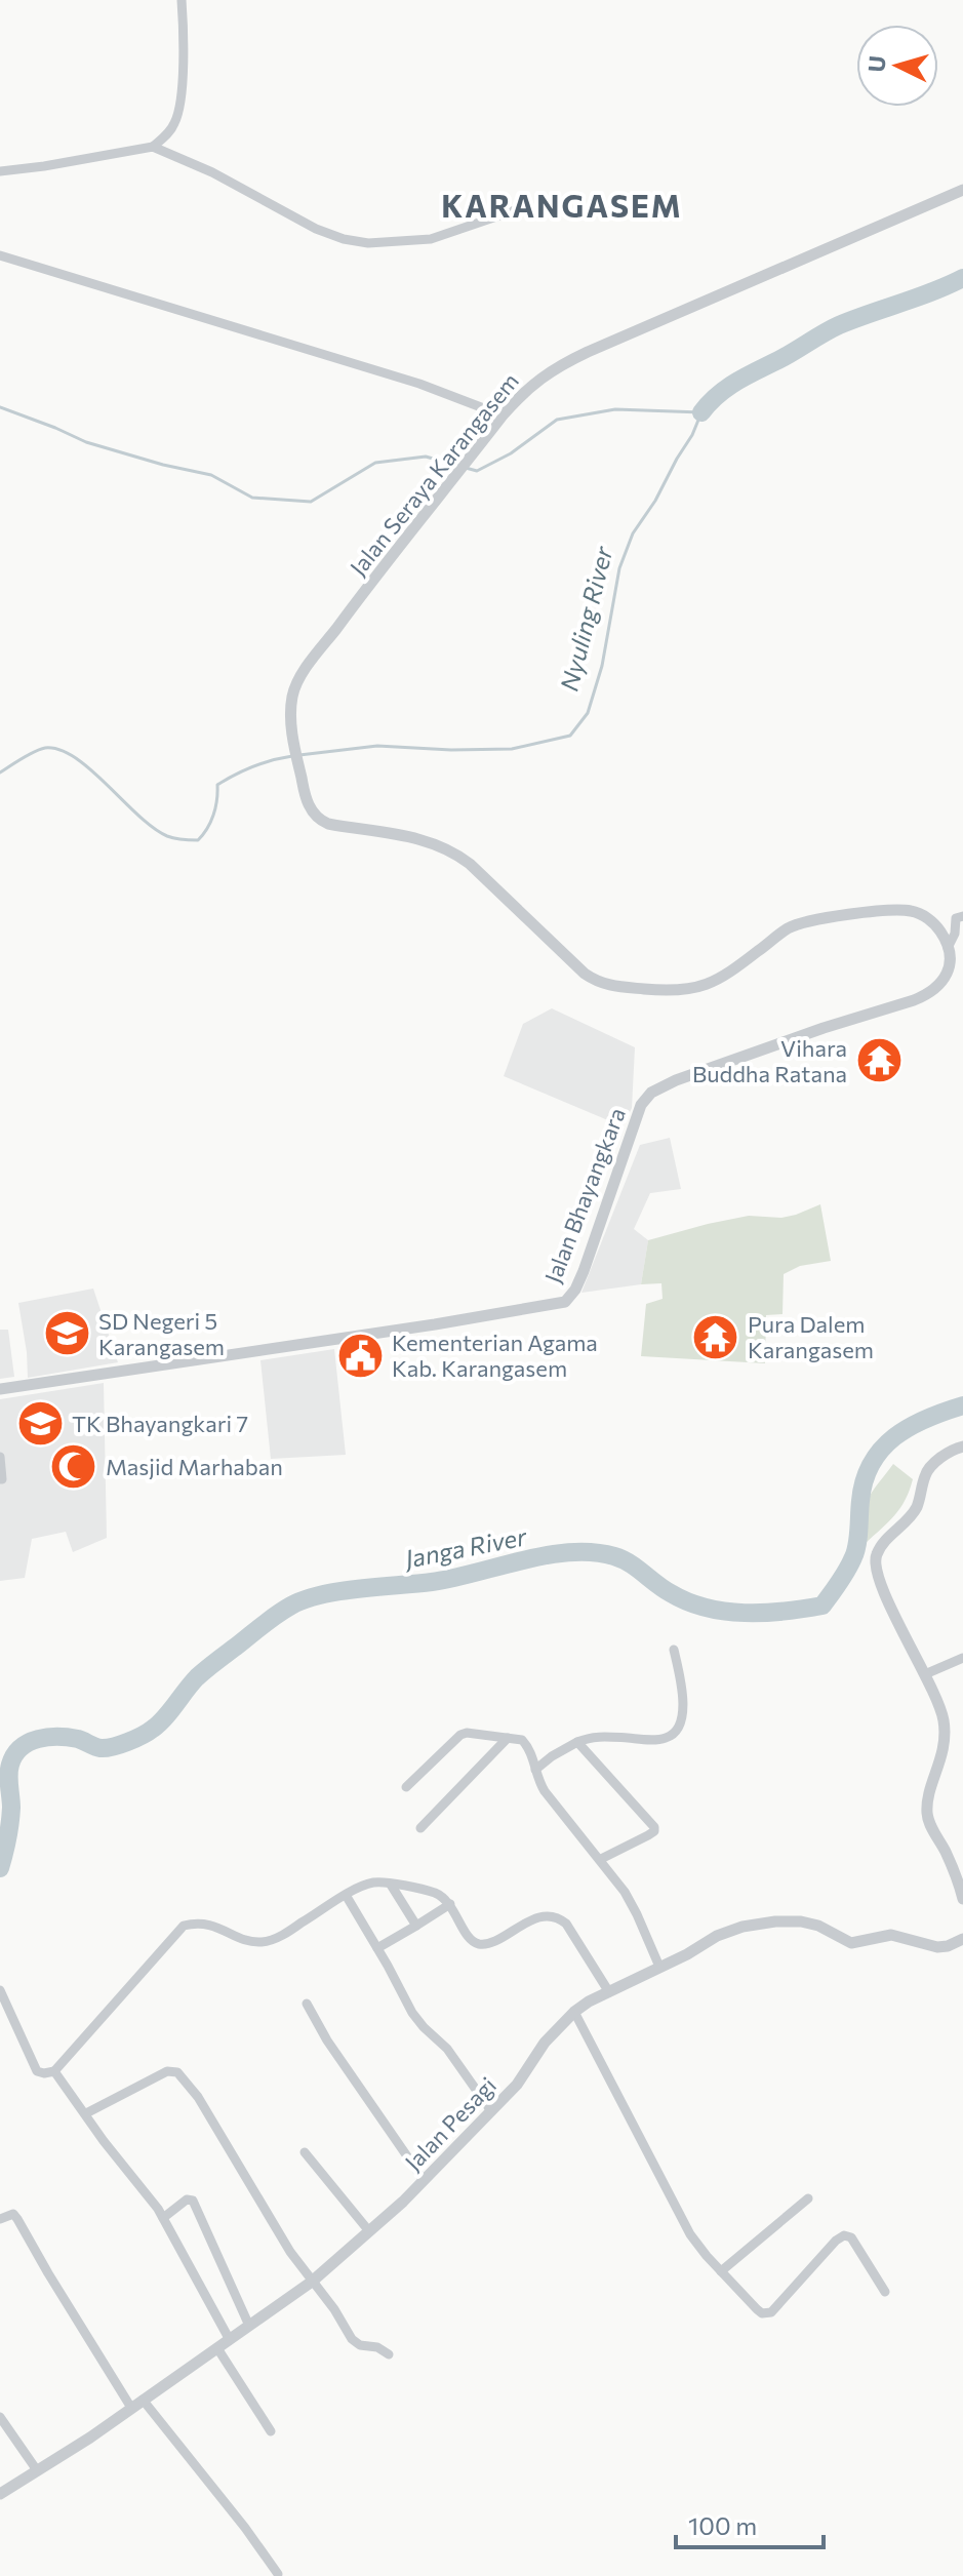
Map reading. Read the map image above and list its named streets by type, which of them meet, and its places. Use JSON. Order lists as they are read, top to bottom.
{
  "streets": {
    "street": ["Jalan Seraya Karangasem", "Jalan Bhayangkara", "Jalan Pesagi"]
  },
  "crossings": [
    ["Jalan Seraya Karangasem", "Jalan Bhayangkara"]
  ],
  "districts": ["KARANGASEM"],
  "water": ["Nyuling River", "Janga River"],
  "places": {
    "temple": ["Vihara Buddha Ratana", "Pura Dalem Karangasem"],
    "school or university": ["SD Negeri 5 Karangasem", "TK Bhayangkari 7"],
    "public building": ["Kementerian Agama Kab. Karangasem"],
    "mosque": ["Masjid Marhaban"]
  },
  "scale_bar": "100 m",
  "north": "left"
}
